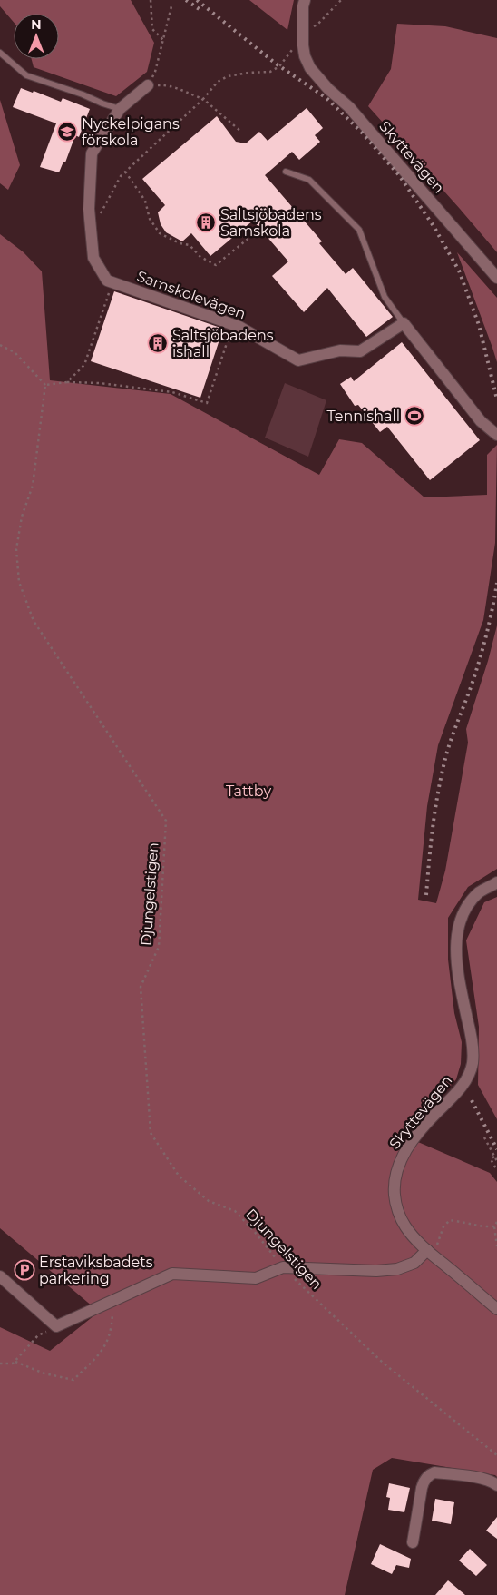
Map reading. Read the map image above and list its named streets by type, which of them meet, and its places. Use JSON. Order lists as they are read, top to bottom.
{
  "streets": {
    "street": ["Skyttevägen", "Samskolevägen"],
    "path": ["Djungelstigen"]
  },
  "parks": ["Tattby"],
  "places": {
    "school or university": ["Nyckelpigans förskola"],
    "building": ["Saltsjöbadens Samskola", "Saltsjöbadens ishall"],
    "sports": ["Tennishall"],
    "parking": ["Erstaviksbadets parkering"]
  },
  "north": "top"
}
